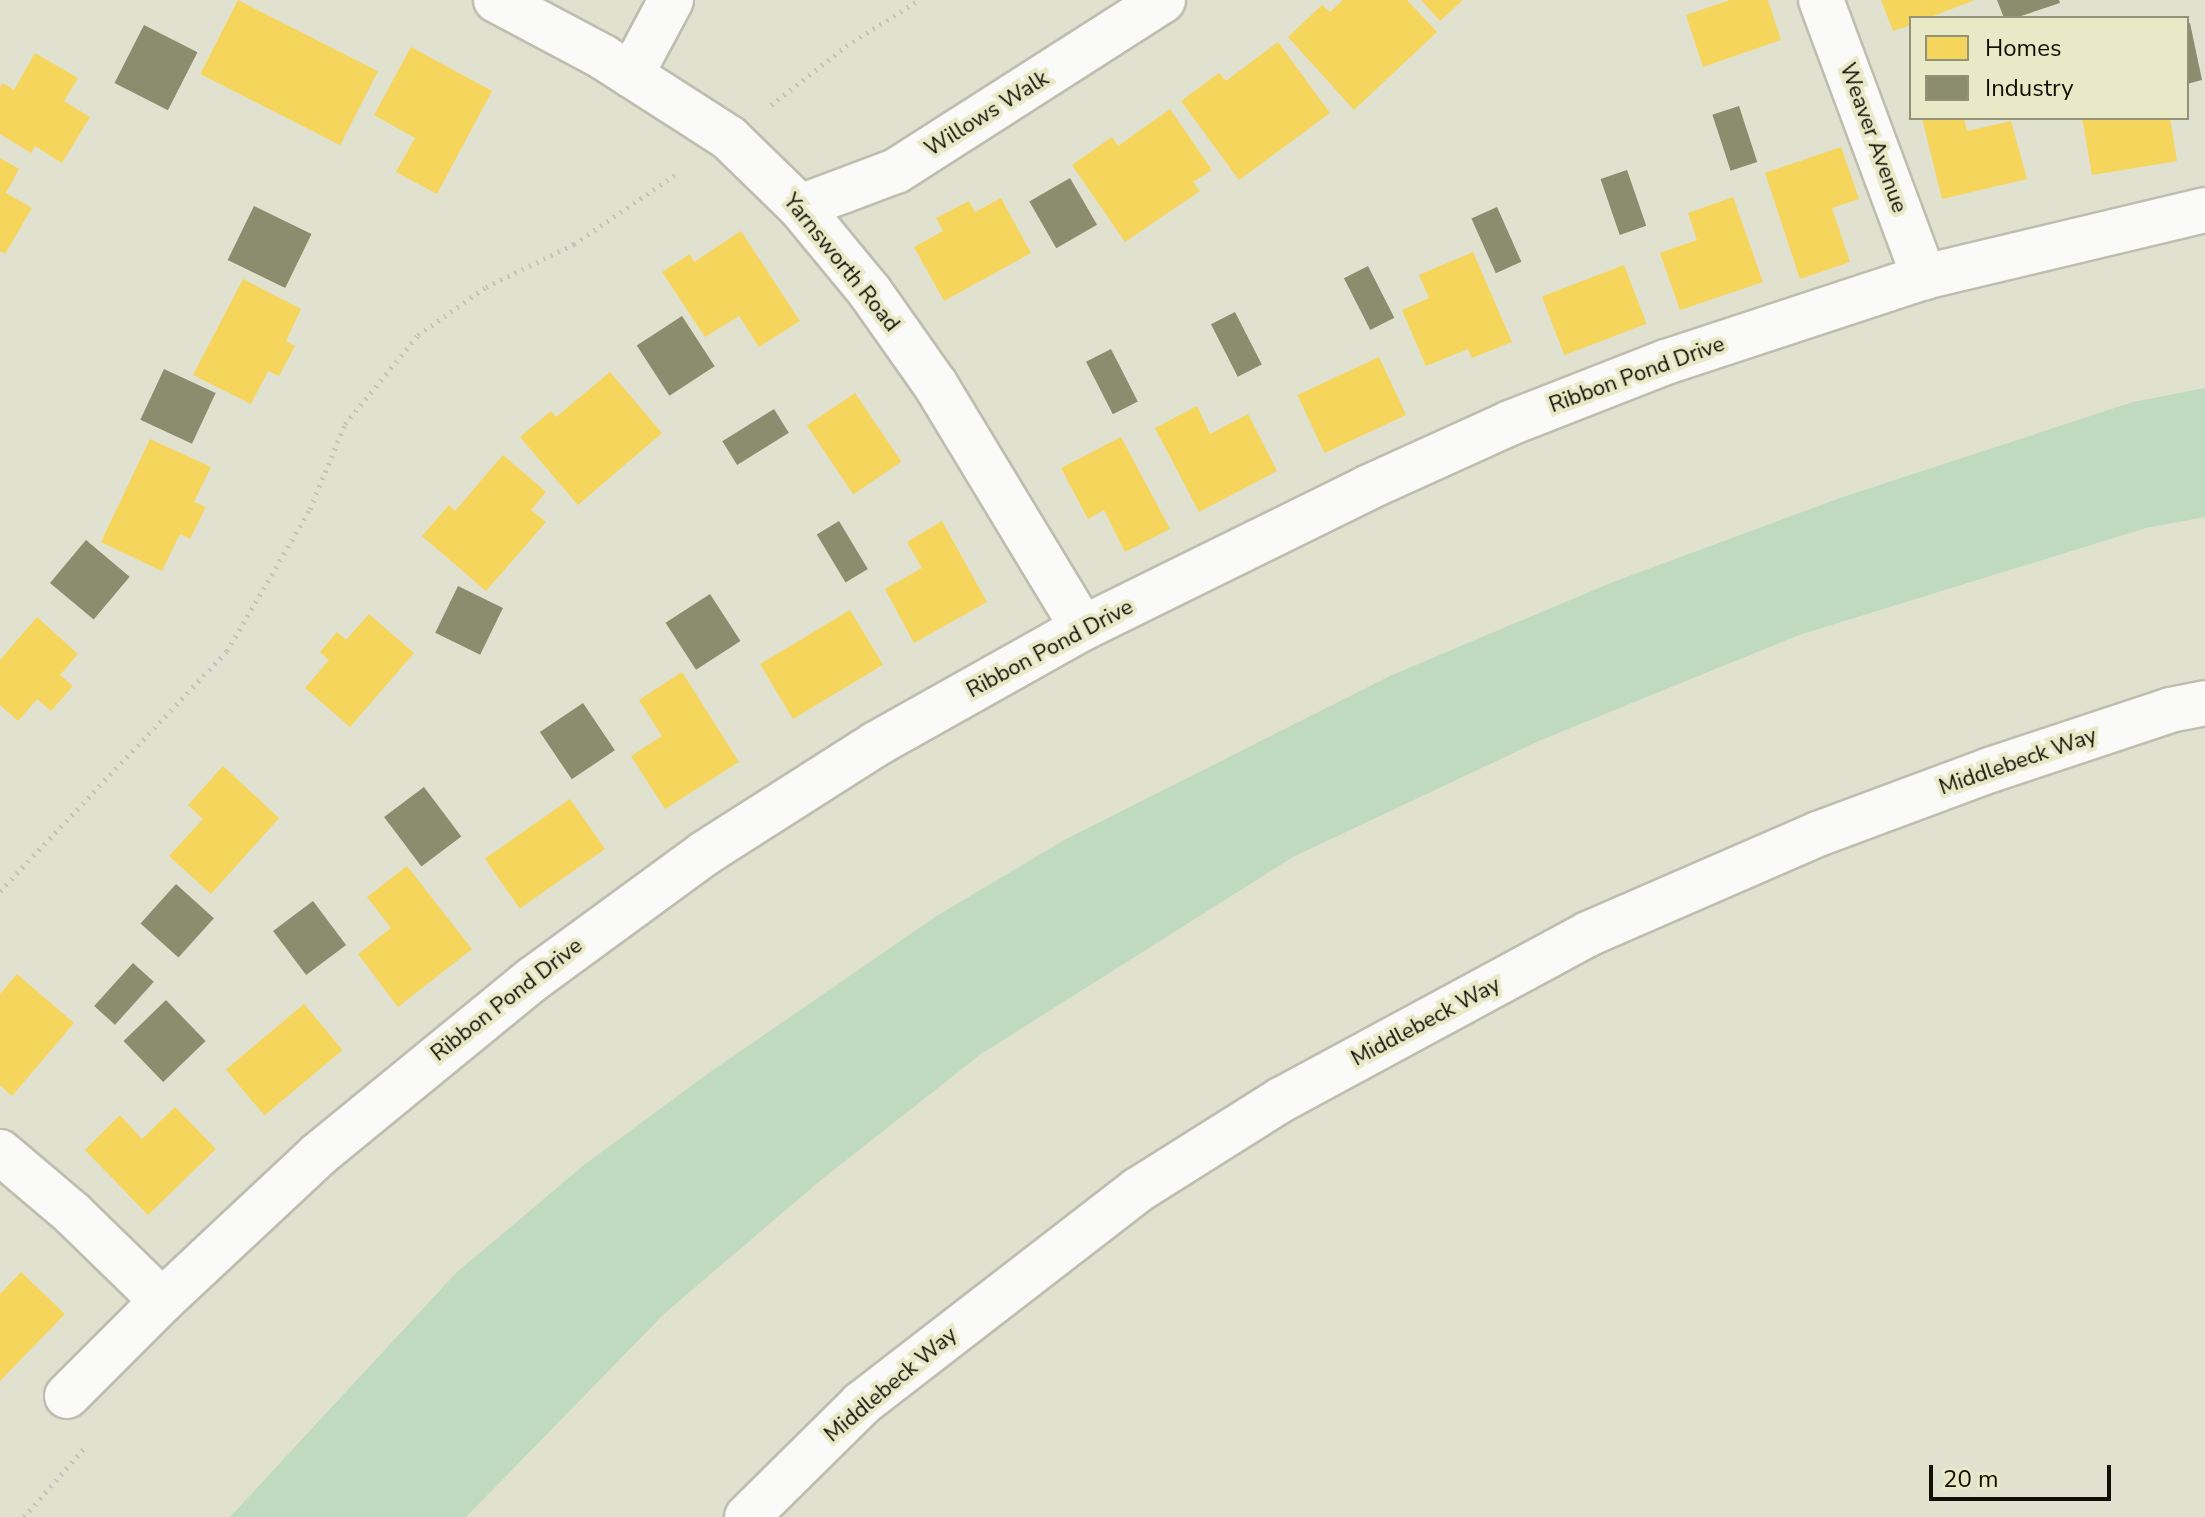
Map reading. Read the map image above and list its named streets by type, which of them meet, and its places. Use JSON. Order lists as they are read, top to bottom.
{
  "streets": {
    "street": [
      "Willows Walk",
      "Weaver Avenue",
      "Yarnsworth Road",
      "Ribbon Pond Drive",
      "Middlebeck Way"
    ]
  },
  "crossings": [
    ["Willows Walk", "Yarnsworth Road"],
    ["Weaver Avenue", "Ribbon Pond Drive"],
    ["Yarnsworth Road", "Ribbon Pond Drive"]
  ],
  "legend": ["Homes", "Industry"],
  "scale_bar": "20 m"
}
